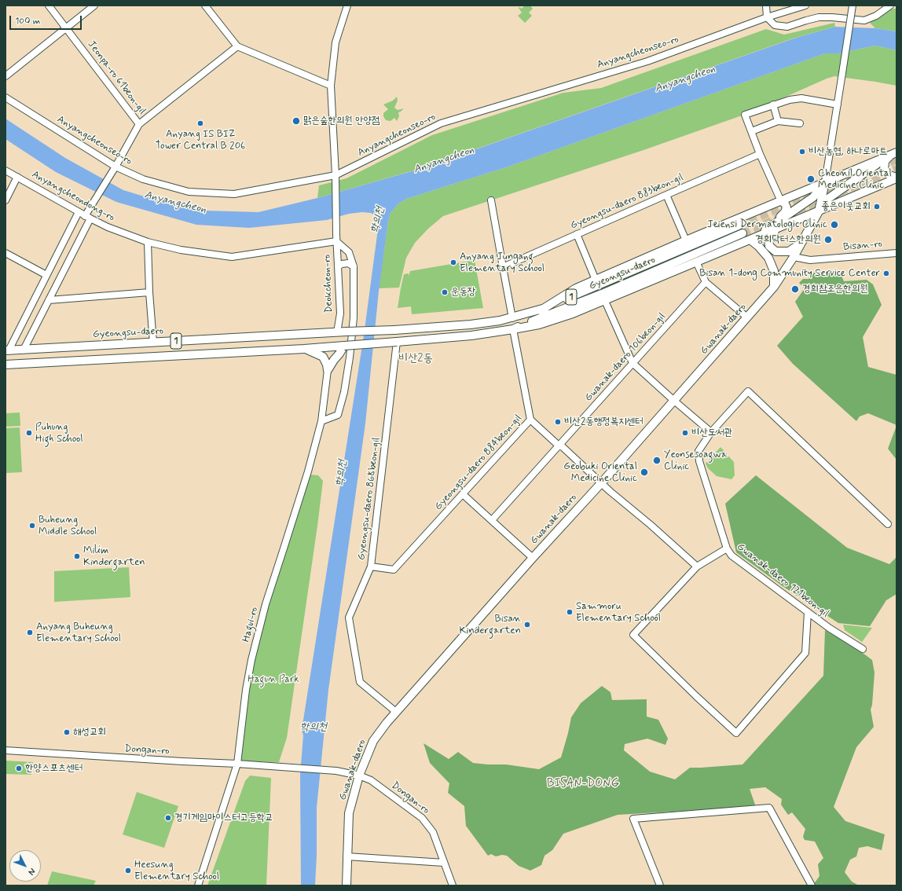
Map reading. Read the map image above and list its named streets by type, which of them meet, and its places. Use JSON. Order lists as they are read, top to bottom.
{
  "streets": {
    "main road": ["Gyeongsu-daero", "1", "Gwanak-daero"],
    "street": [
      "Anyangcheonseo-ro",
      "Jeonpa-ro 61beon-gil",
      "Anyangcheondong-ro",
      "Gyeongsu-daero 883beon-gil",
      "Bisan-ro",
      "Deokcheon-ro",
      "Gwanak-daero 106beon-gil",
      "Gyeongsu-daero 884beon-gil",
      "Gyeongsu-daero 868beon-gil",
      "Gwanak-daero 121beon-gil",
      "Hagui-ro",
      "Dongan-ro"
    ]
  },
  "crossings": [
    ["Anyangcheonseo-ro", "Deokcheon-ro"],
    ["Anyangcheondong-ro", "Deokcheon-ro"],
    ["Bisan-ro", "Gwanak-daero"],
    ["Gyeongsu-daero", "Deokcheon-ro"],
    ["Gyeongsu-daero", "1"],
    ["Gyeongsu-daero", "Gyeongsu-daero 884beon-gil"],
    ["Gyeongsu-daero", "Gyeongsu-daero 868beon-gil"],
    ["1", "Gyeongsu-daero 868beon-gil"],
    ["Gwanak-daero", "Gyeongsu-daero 868beon-gil"],
    ["Gwanak-daero", "Dongan-ro"],
    ["Gyeongsu-daero 884beon-gil", "Gyeongsu-daero 868beon-gil"],
    ["Hagui-ro", "Dongan-ro"]
  ],
  "districts": ["비산2동", "BISAN-DONG"],
  "water": ["Anyangcheon", "학의천"],
  "parks": ["Hagun Park"],
  "places": [
    "맑은숲한의원 안양점",
    "Anyang IS BIZ Tower Central B 206",
    "비산농협, 하나로마트",
    "Cheonil Oriental Medicine Clinic",
    "좋은이웃교회",
    "Jeiensi Dermatologic Clinic",
    "경희닥터스한의원",
    "Anyang Jungang Elementary School",
    "Bisan 1-dong Community Service Center",
    "경희참조은한의원",
    "운동장",
    "비산2동행정복지센터",
    "Puhung High School",
    "비산도서관",
    "Yeonsesoagwa Clinic",
    "Geobuki Oriental Medicine Clinic",
    "Buheung Middle School",
    "Milim Kindergarten",
    "Sammoru Elementary School",
    "Bisan Kindergarten",
    "Anyang Buheung Elementary School",
    "해성교회",
    "한양스포츠센터",
    "경기게임마이스터고등학교",
    "Heesung Elementary School"
  ],
  "scale_bar": "100 m",
  "north": "bottom right"
}
